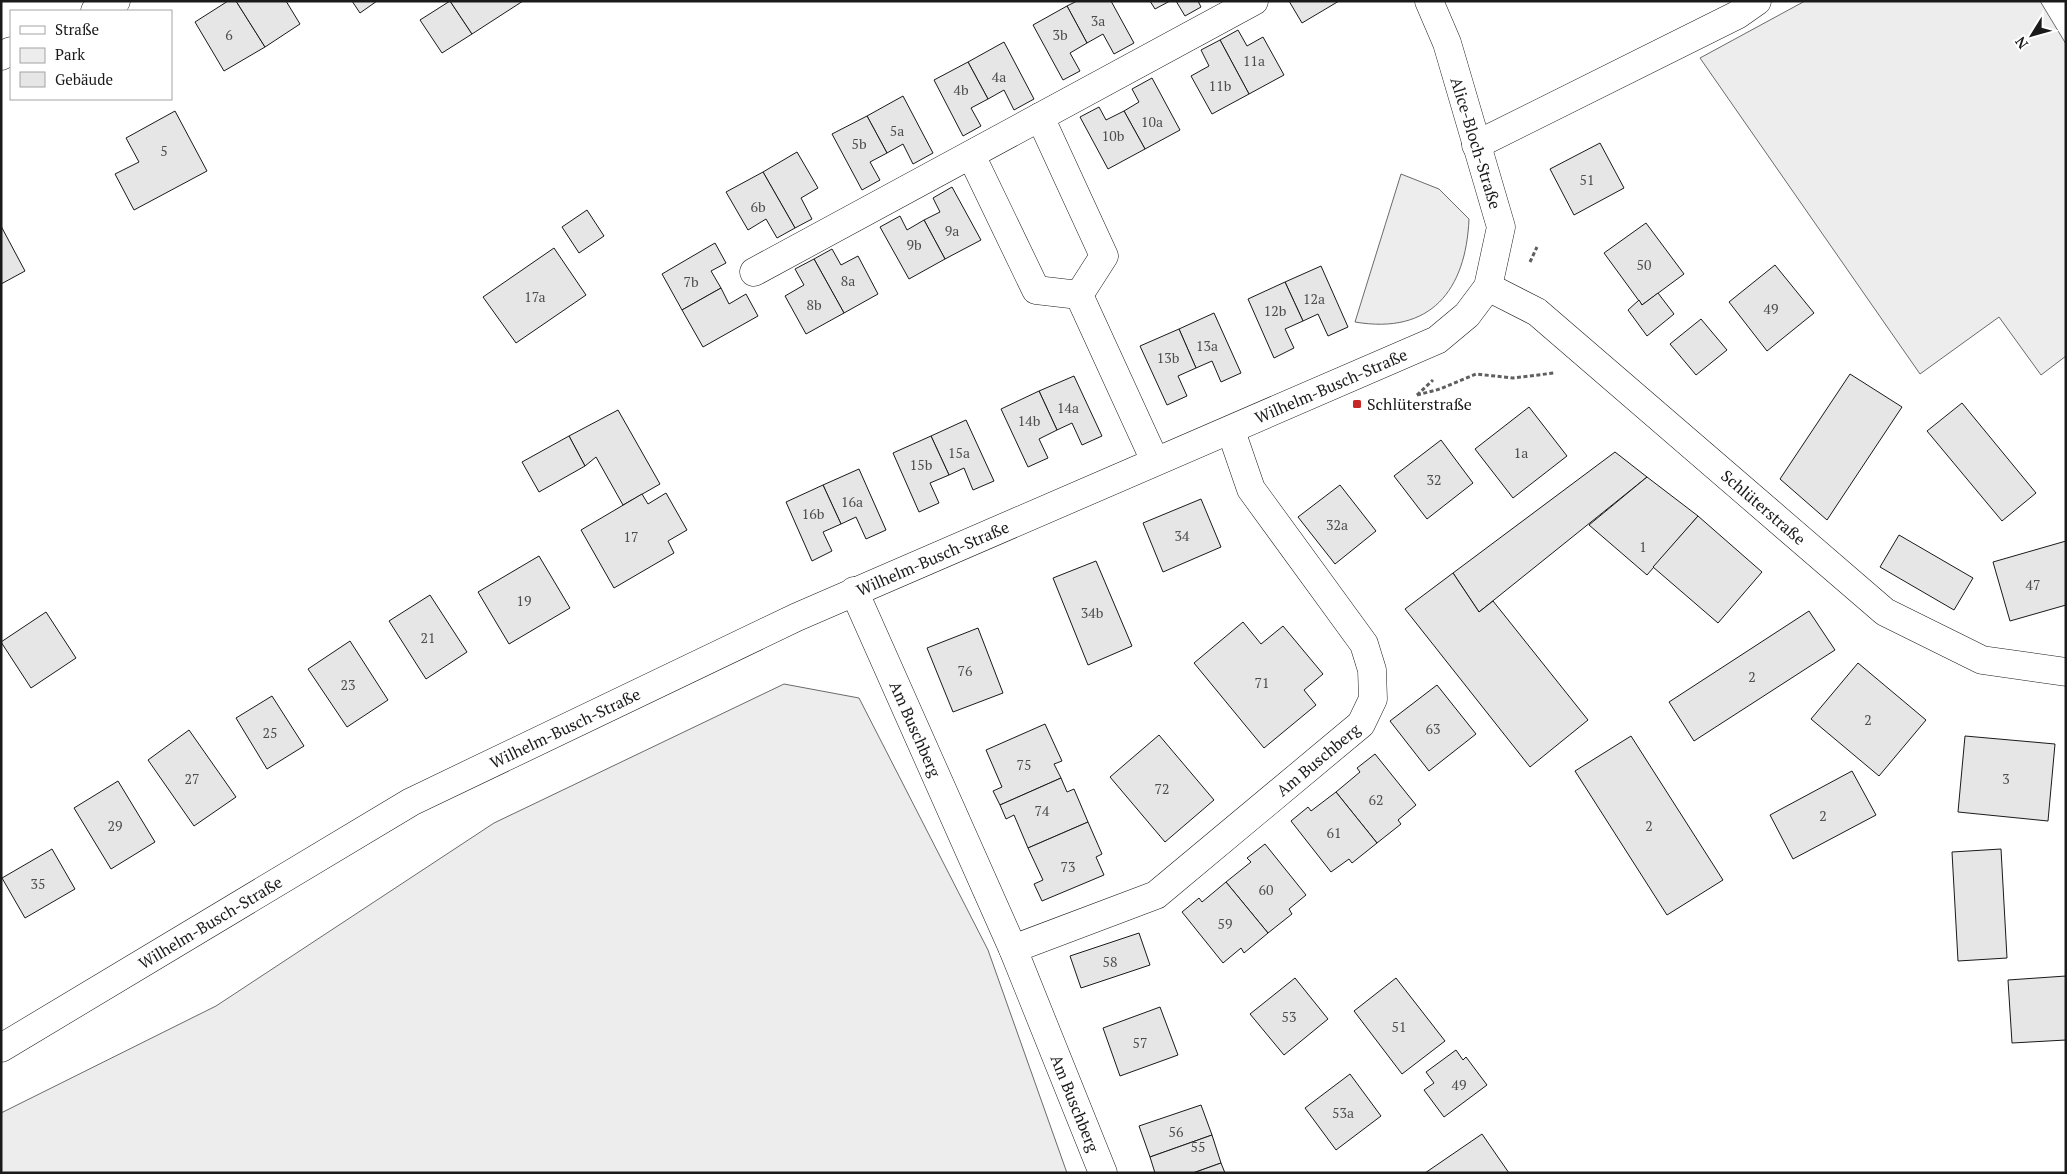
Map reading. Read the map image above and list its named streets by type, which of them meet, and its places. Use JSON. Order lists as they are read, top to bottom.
{
  "streets": {
    "street": [
      "Alice-Bloch-Straße",
      "Wilhelm-Busch-Straße",
      "Schlüterstraße",
      "Am Buschberg"
    ]
  },
  "crossings": [
    ["Alice-Bloch-Straße", "Wilhelm-Busch-Straße"],
    ["Alice-Bloch-Straße", "Schlüterstraße"],
    ["Wilhelm-Busch-Straße", "Schlüterstraße"],
    ["Wilhelm-Busch-Straße", "Am Buschberg"]
  ],
  "places": {
    "transit": ["Schlüterstraße"]
  },
  "house_numbers": [
    "3a",
    "6",
    "3b",
    "11a",
    "4a",
    "11b",
    "4b",
    "10a",
    "5a",
    "10b",
    "5b",
    "5",
    "51",
    "6b",
    "9a",
    "9b",
    "50",
    "8a",
    "7b",
    "17a",
    "12a",
    "8b",
    "49",
    "12b",
    "13a",
    "13b",
    "14a",
    "14b",
    "15a",
    "1a",
    "15b",
    "32",
    "16a",
    "16b",
    "32a",
    "34",
    "17",
    "1",
    "47",
    "19",
    "34b",
    "21",
    "76",
    "2",
    "71",
    "23",
    "2",
    "63",
    "25",
    "75",
    "27",
    "3",
    "72",
    "62",
    "74",
    "2",
    "29",
    "2",
    "61",
    "73",
    "35",
    "60",
    "59",
    "58",
    "53",
    "51",
    "57",
    "49",
    "53a",
    "56",
    "55"
  ],
  "legend": ["Straße", "Park", "Gebäude"],
  "north": "bottom left"
}
